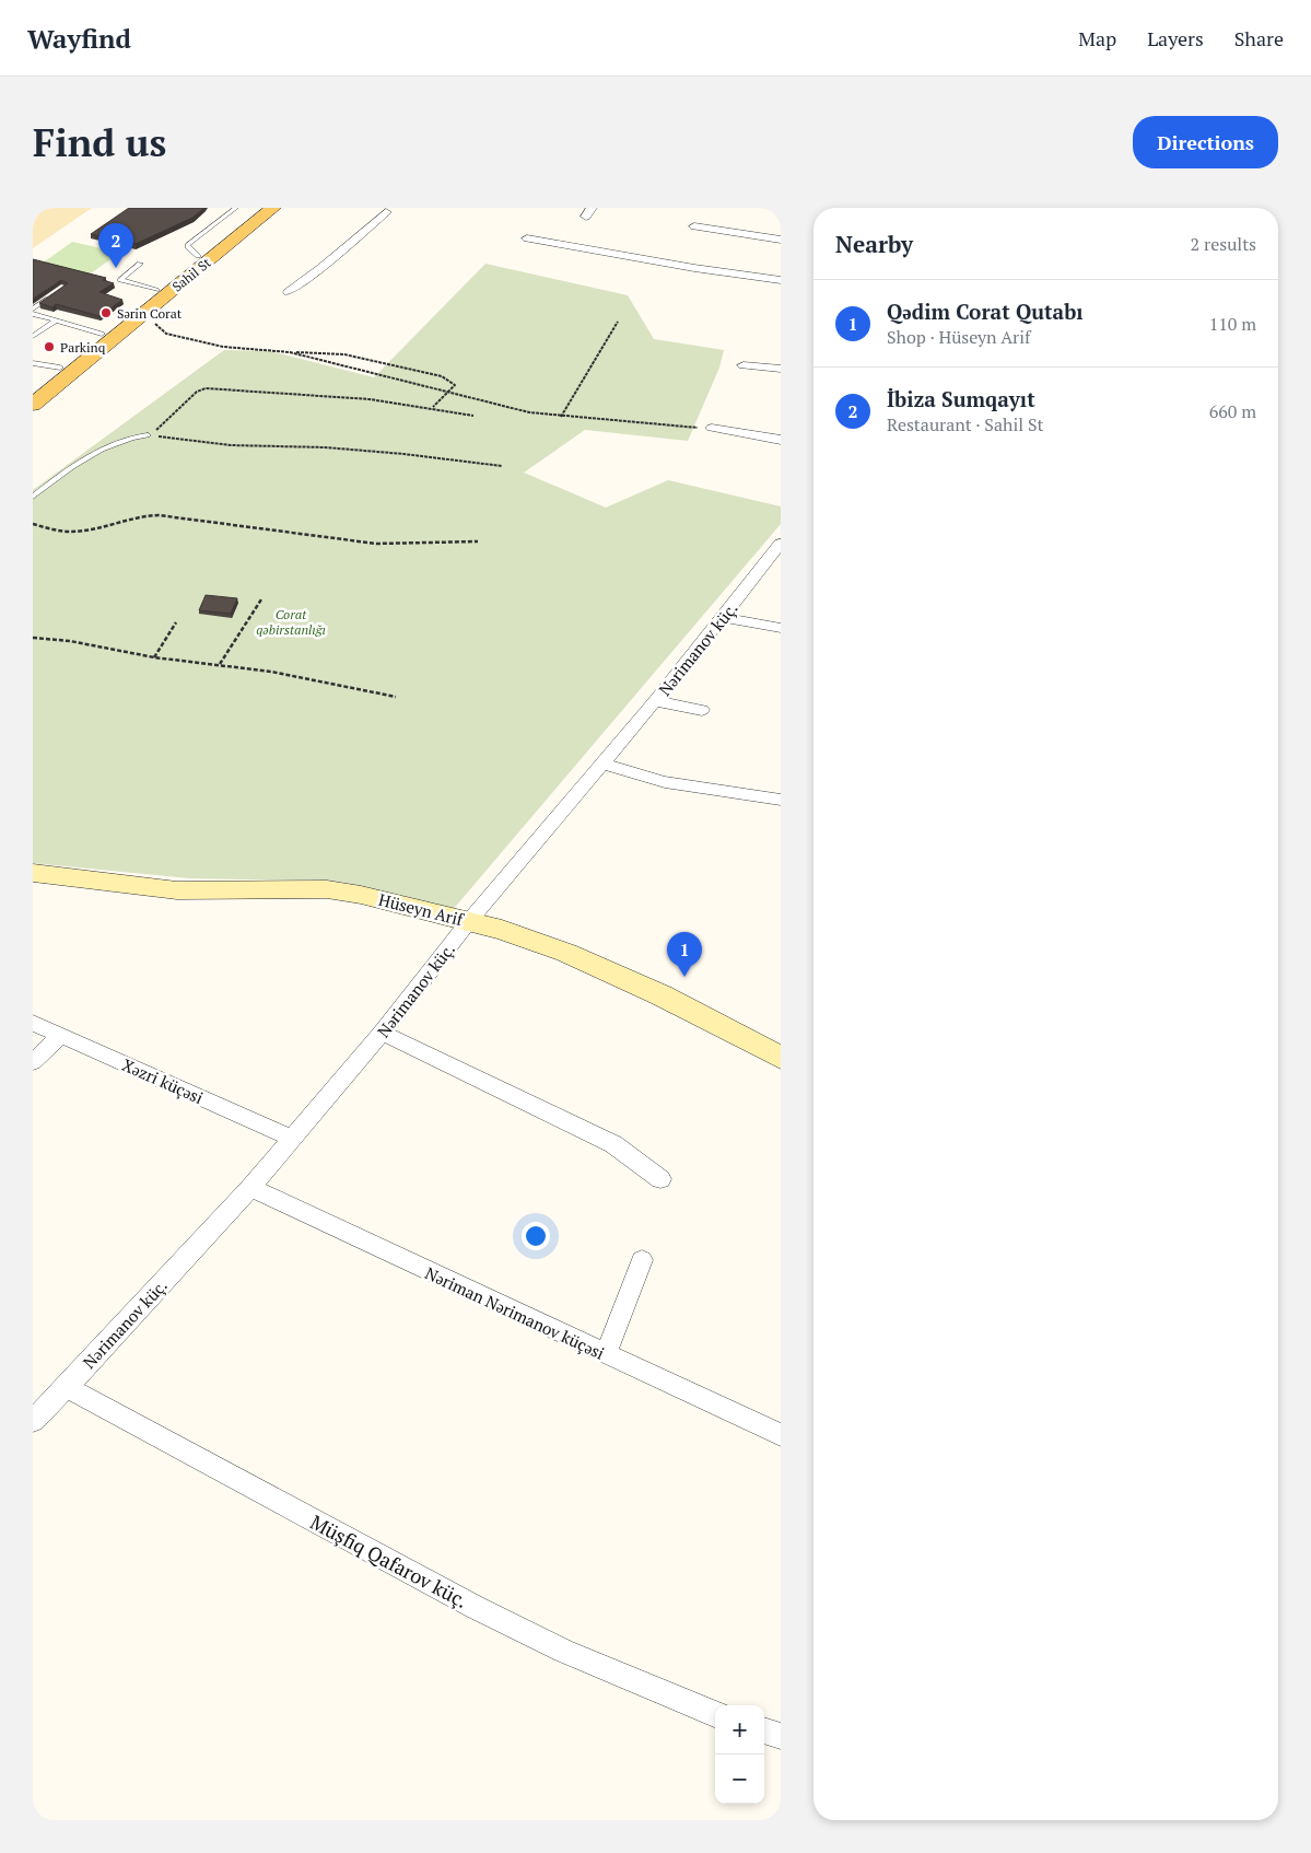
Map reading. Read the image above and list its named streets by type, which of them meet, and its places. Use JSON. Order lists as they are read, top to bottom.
{
  "streets": {
    "main road": ["Sahil St"],
    "street": [
      "Nərimanov küç.",
      "Hüseyn Arif",
      "Xəzri küçəsi",
      "Nəriman Nərimanov küçəsi",
      "Müşfiq Qafarov küç."
    ]
  },
  "crossings": [
    ["Nərimanov küç.", "Hüseyn Arif"],
    ["Nərimanov küç.", "Xəzri küçəsi"],
    ["Nərimanov küç.", "Nəriman Nərimanov küçəsi"],
    ["Nərimanov küç.", "Müşfiq Qafarov küç."]
  ],
  "parks": ["Corat qəbirstanlığı"],
  "places": ["Sərin Corat", "Parkinq"],
  "page": {
    "header": "Wayfind",
    "nav": ["Map", "Layers", "Share"],
    "buttons": "Directions",
    "title": "Find us",
    "heading": ["Nearby", "2 results"],
    "pins": ["2", "1"],
    "list": [
      {
        "mark": "1",
        "name": "Qədim Corat Qutabı",
        "note": "Shop · Hüseyn Arif",
        "value": "110 m"
      },
      {
        "mark": "2",
        "name": "İbiza Sumqayıt",
        "note": "Restaurant · Sahil St",
        "value": "660 m"
      }
    ],
    "map_buttons": ["+", "−"]
  }
}
